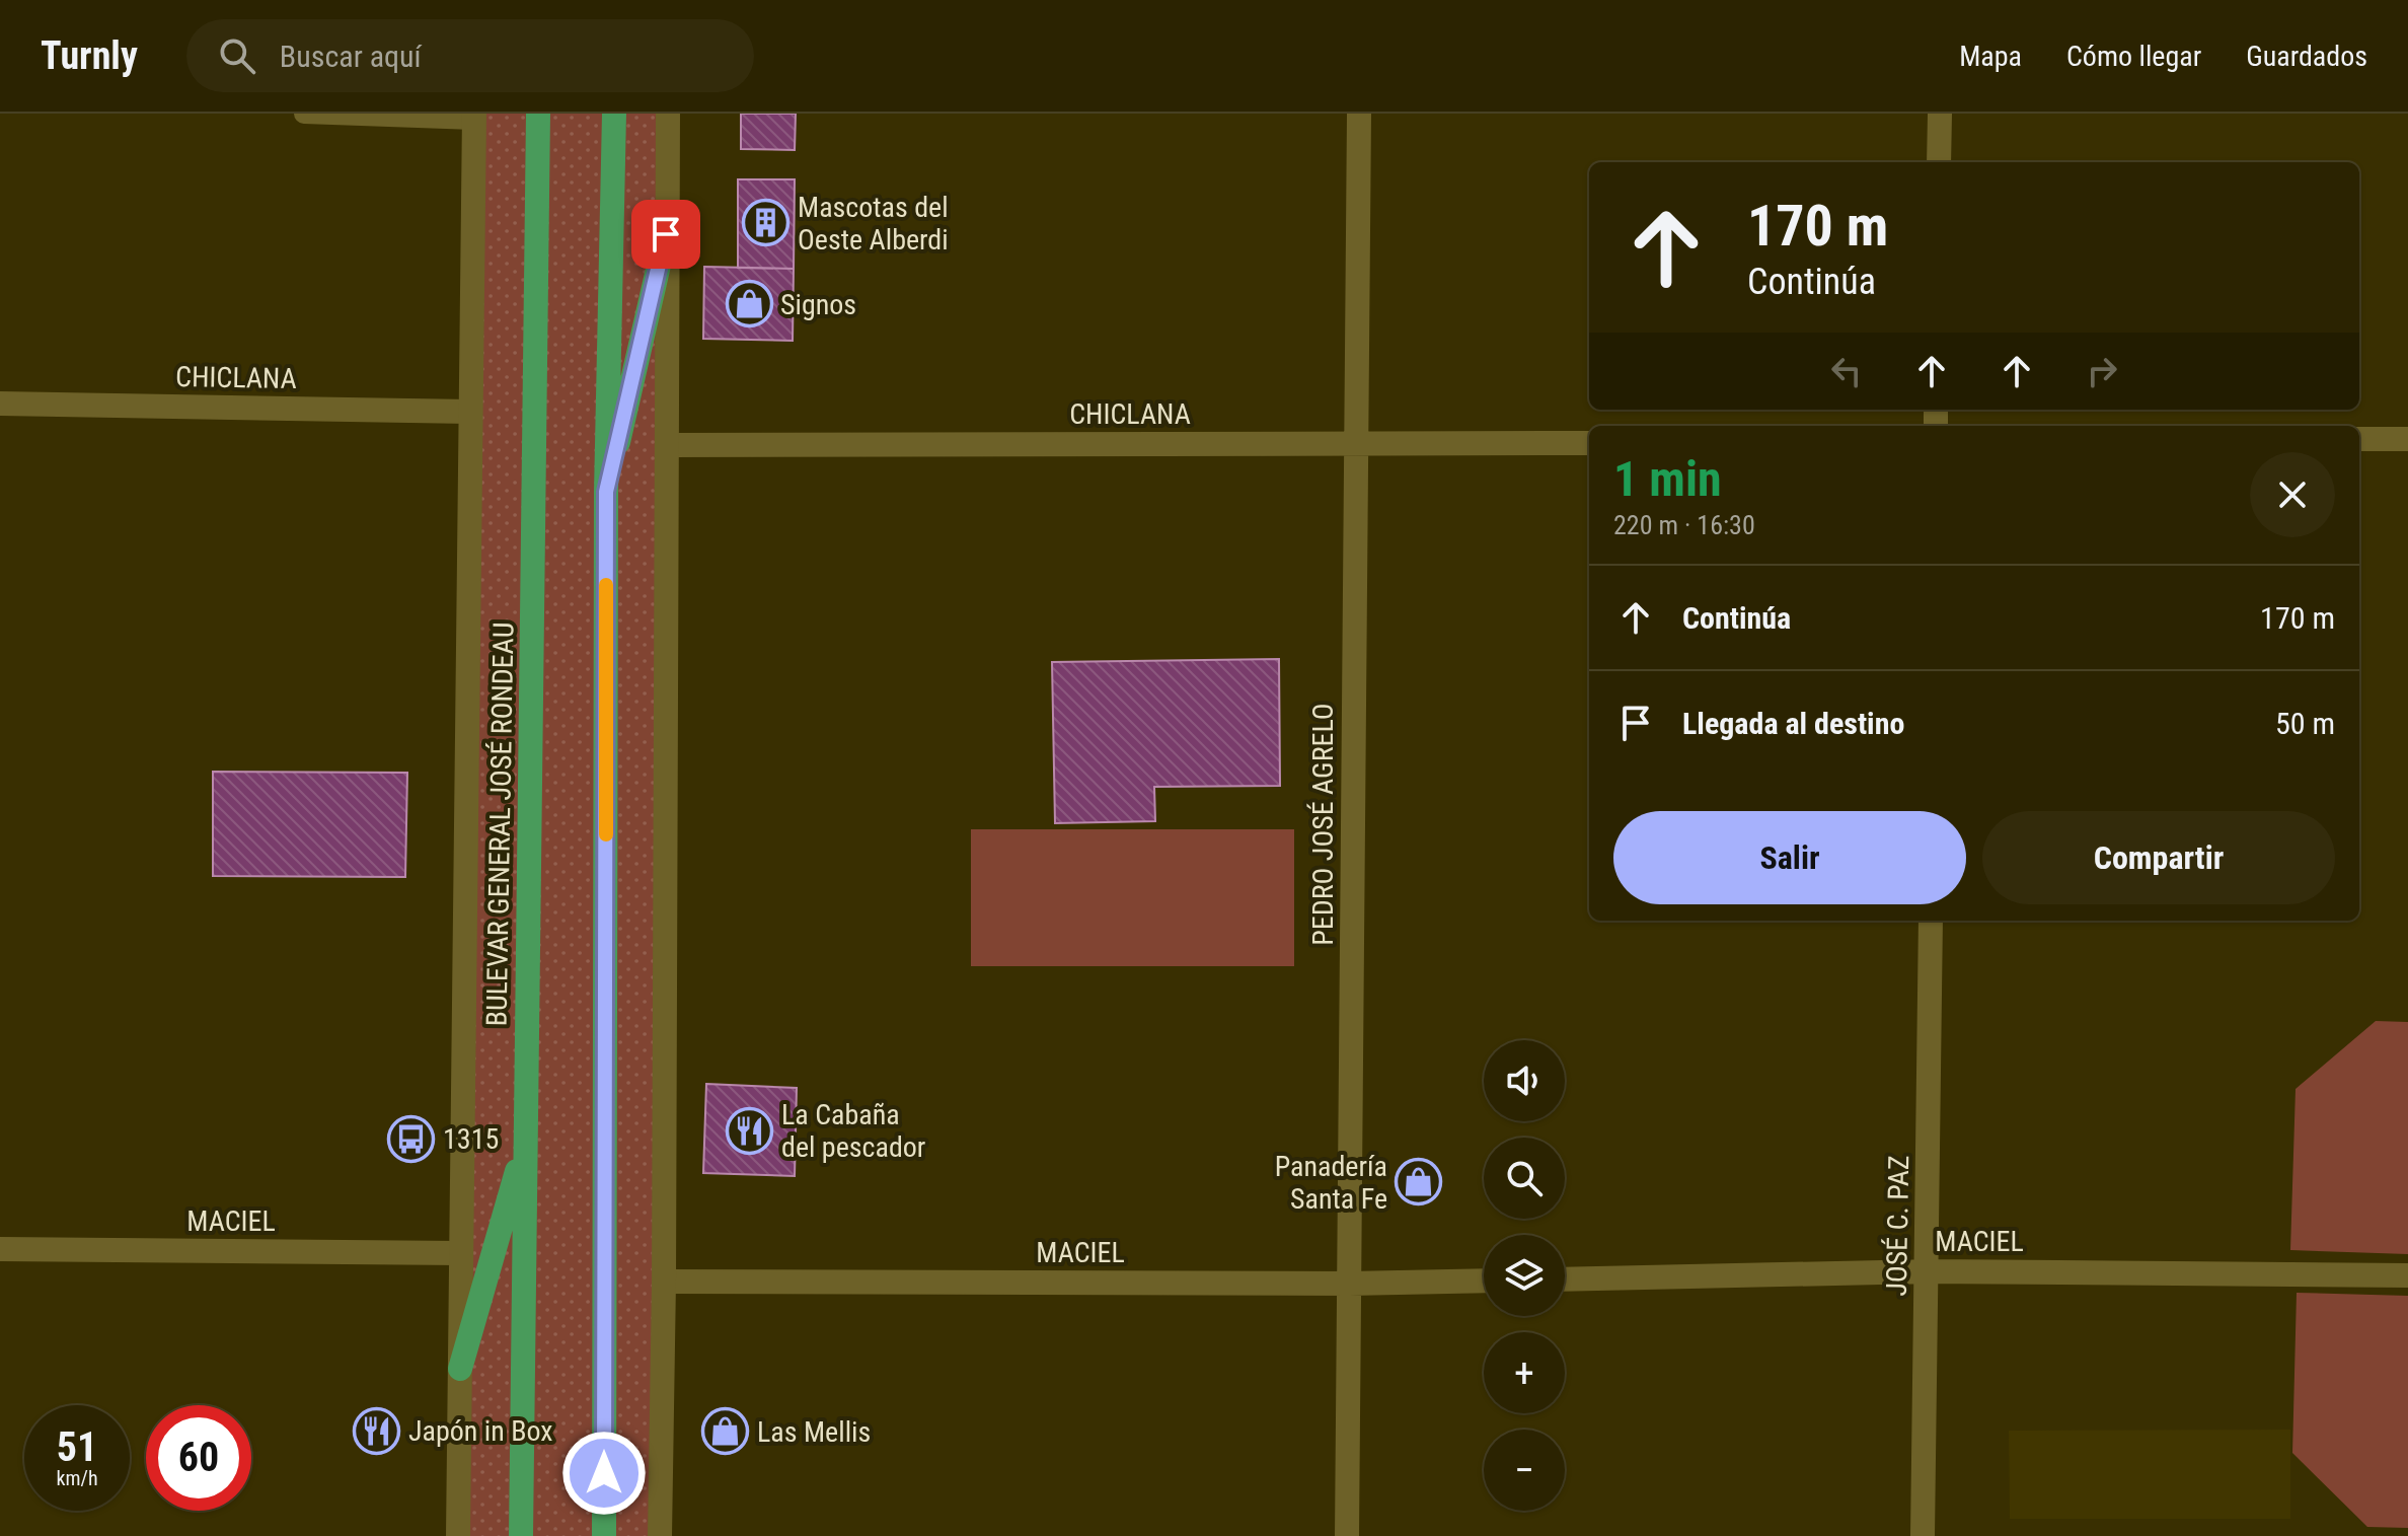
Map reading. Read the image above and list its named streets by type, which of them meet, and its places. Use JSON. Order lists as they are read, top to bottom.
{
  "streets": {
    "main road": ["BULEVAR GENERAL JOSÉ RONDEAU"],
    "street": [
      "CHICLANA",
      "PEDRO JOSÉ AGRELO",
      "MACIEL",
      "JOSÉ C. PAZ"
    ]
  },
  "crossings": [
    ["CHICLANA", "BULEVAR GENERAL JOSÉ RONDEAU"],
    ["CHICLANA", "PEDRO JOSÉ AGRELO"],
    ["BULEVAR GENERAL JOSÉ RONDEAU", "MACIEL"],
    ["PEDRO JOSÉ AGRELO", "MACIEL"],
    ["MACIEL", "JOSÉ C. PAZ"]
  ],
  "places": {
    "building": ["Mascotas del Oeste Alberdi"],
    "shop": ["Signos", "Panadería Santa Fe", "Las Mellis"],
    "restaurant": ["La Cabaña del pescador", "Japón in Box"],
    "bus stop": ["1315"]
  },
  "page": {
    "header": "Turnly",
    "search": "Buscar aquí",
    "nav": ["Mapa", "Cómo llegar", "Guardados"],
    "turn": ["170 m", "Continúa"],
    "heading": ["1 min", "220 m · 16:30"],
    "list": [
      {
        "name": "Continúa",
        "value": "170 m"
      },
      {
        "name": "Llegada al destino",
        "value": "50 m"
      }
    ],
    "buttons": ["Salir", "Compartir"],
    "map_buttons": ["+", "−"],
    "speed": "51 km/h",
    "limit": "60"
  }
}
